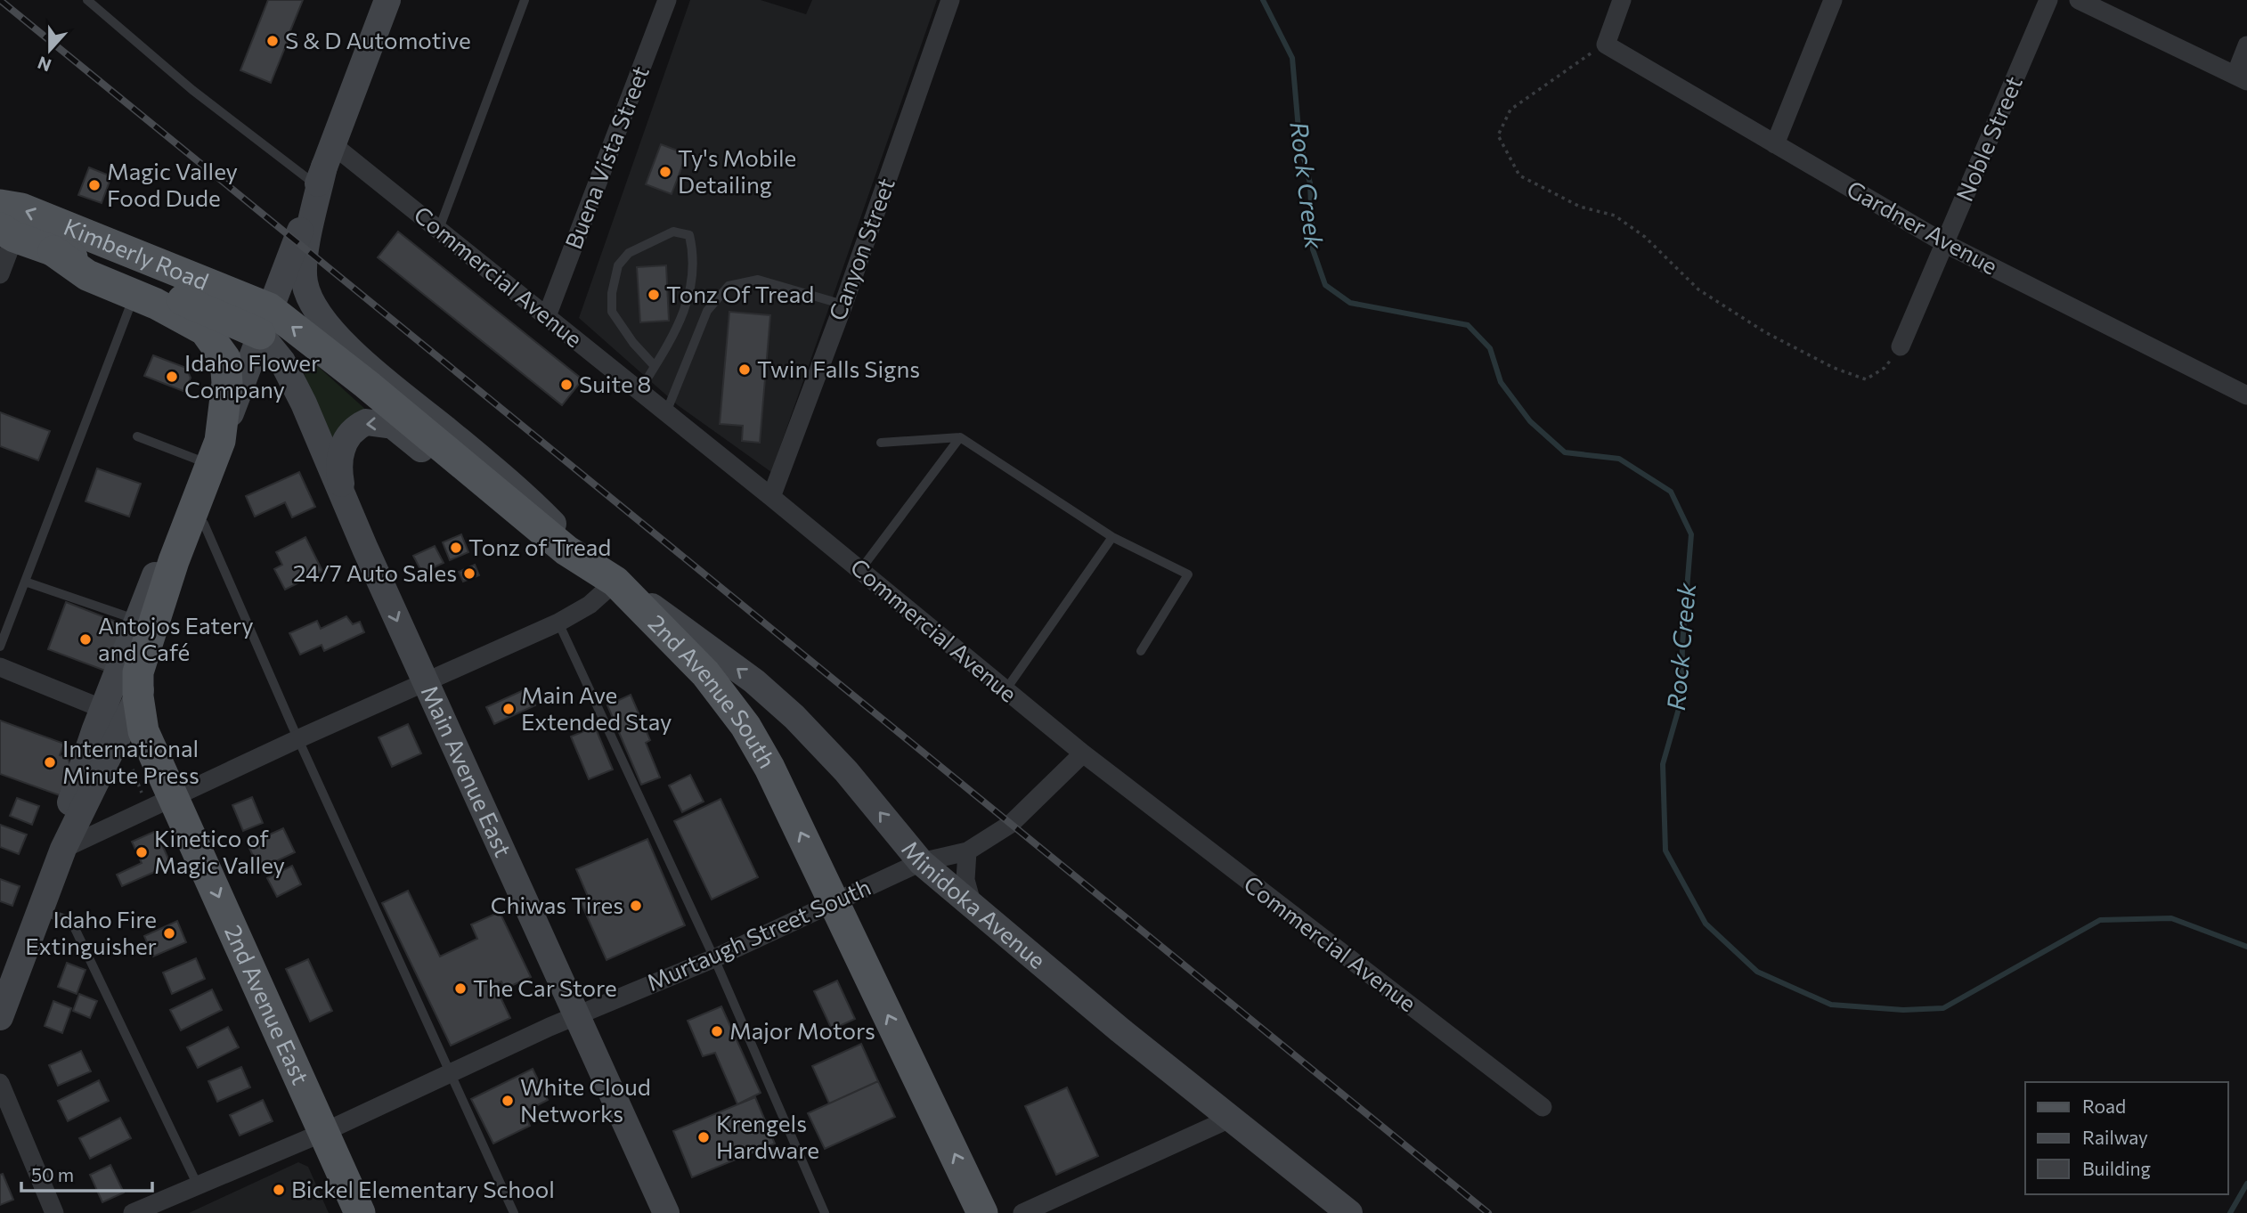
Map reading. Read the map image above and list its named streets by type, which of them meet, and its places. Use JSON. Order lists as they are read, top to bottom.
{
  "streets": {
    "main road": ["Kimberly Road", "2nd Avenue South", "2nd Avenue East"],
    "street": [
      "Noble Street",
      "Buena Vista Street",
      "Gardner Avenue",
      "Canyon Street",
      "Commercial Avenue",
      "Main Avenue East",
      "Minidoka Avenue",
      "Murtaugh Street South"
    ]
  },
  "crossings": [
    ["Noble Street", "Gardner Avenue"],
    ["Buena Vista Street", "Commercial Avenue"],
    ["Canyon Street", "Commercial Avenue"],
    ["Kimberly Road", "2nd Avenue South"],
    ["Kimberly Road", "Main Avenue East"],
    ["Commercial Avenue", "Minidoka Avenue"],
    ["Commercial Avenue", "Murtaugh Street South"],
    ["2nd Avenue South", "Main Avenue East"],
    ["2nd Avenue South", "Minidoka Avenue"],
    ["2nd Avenue South", "Murtaugh Street South"],
    ["Main Avenue East", "Murtaugh Street South"],
    ["Minidoka Avenue", "Murtaugh Street South"],
    ["Murtaugh Street South", "2nd Avenue East"]
  ],
  "one_way": ["2nd Avenue South", "2nd Avenue East"],
  "water": ["Rock Creek"],
  "places": [
    "S & D Automotive",
    "Ty's Mobile Detailing",
    "Magic Valley Food Dude",
    "Tonz Of Tread",
    "Twin Falls Signs",
    "Idaho Flower Company",
    "Suite 8",
    "Tonz of Tread",
    "24/7 Auto Sales",
    "Antojos Eatery and Café",
    "Main Ave Extended Stay",
    "International Minute Press",
    "Kinetico of Magic Valley",
    "Chiwas Tires",
    "Idaho Fire Extinguisher",
    "The Car Store",
    "Major Motors",
    "White Cloud Networks",
    "Krengels Hardware",
    "Bickel Elementary School"
  ],
  "legend": ["Road", "Railway", "Building"],
  "scale_bar": "50 m",
  "north": "bottom"
}
